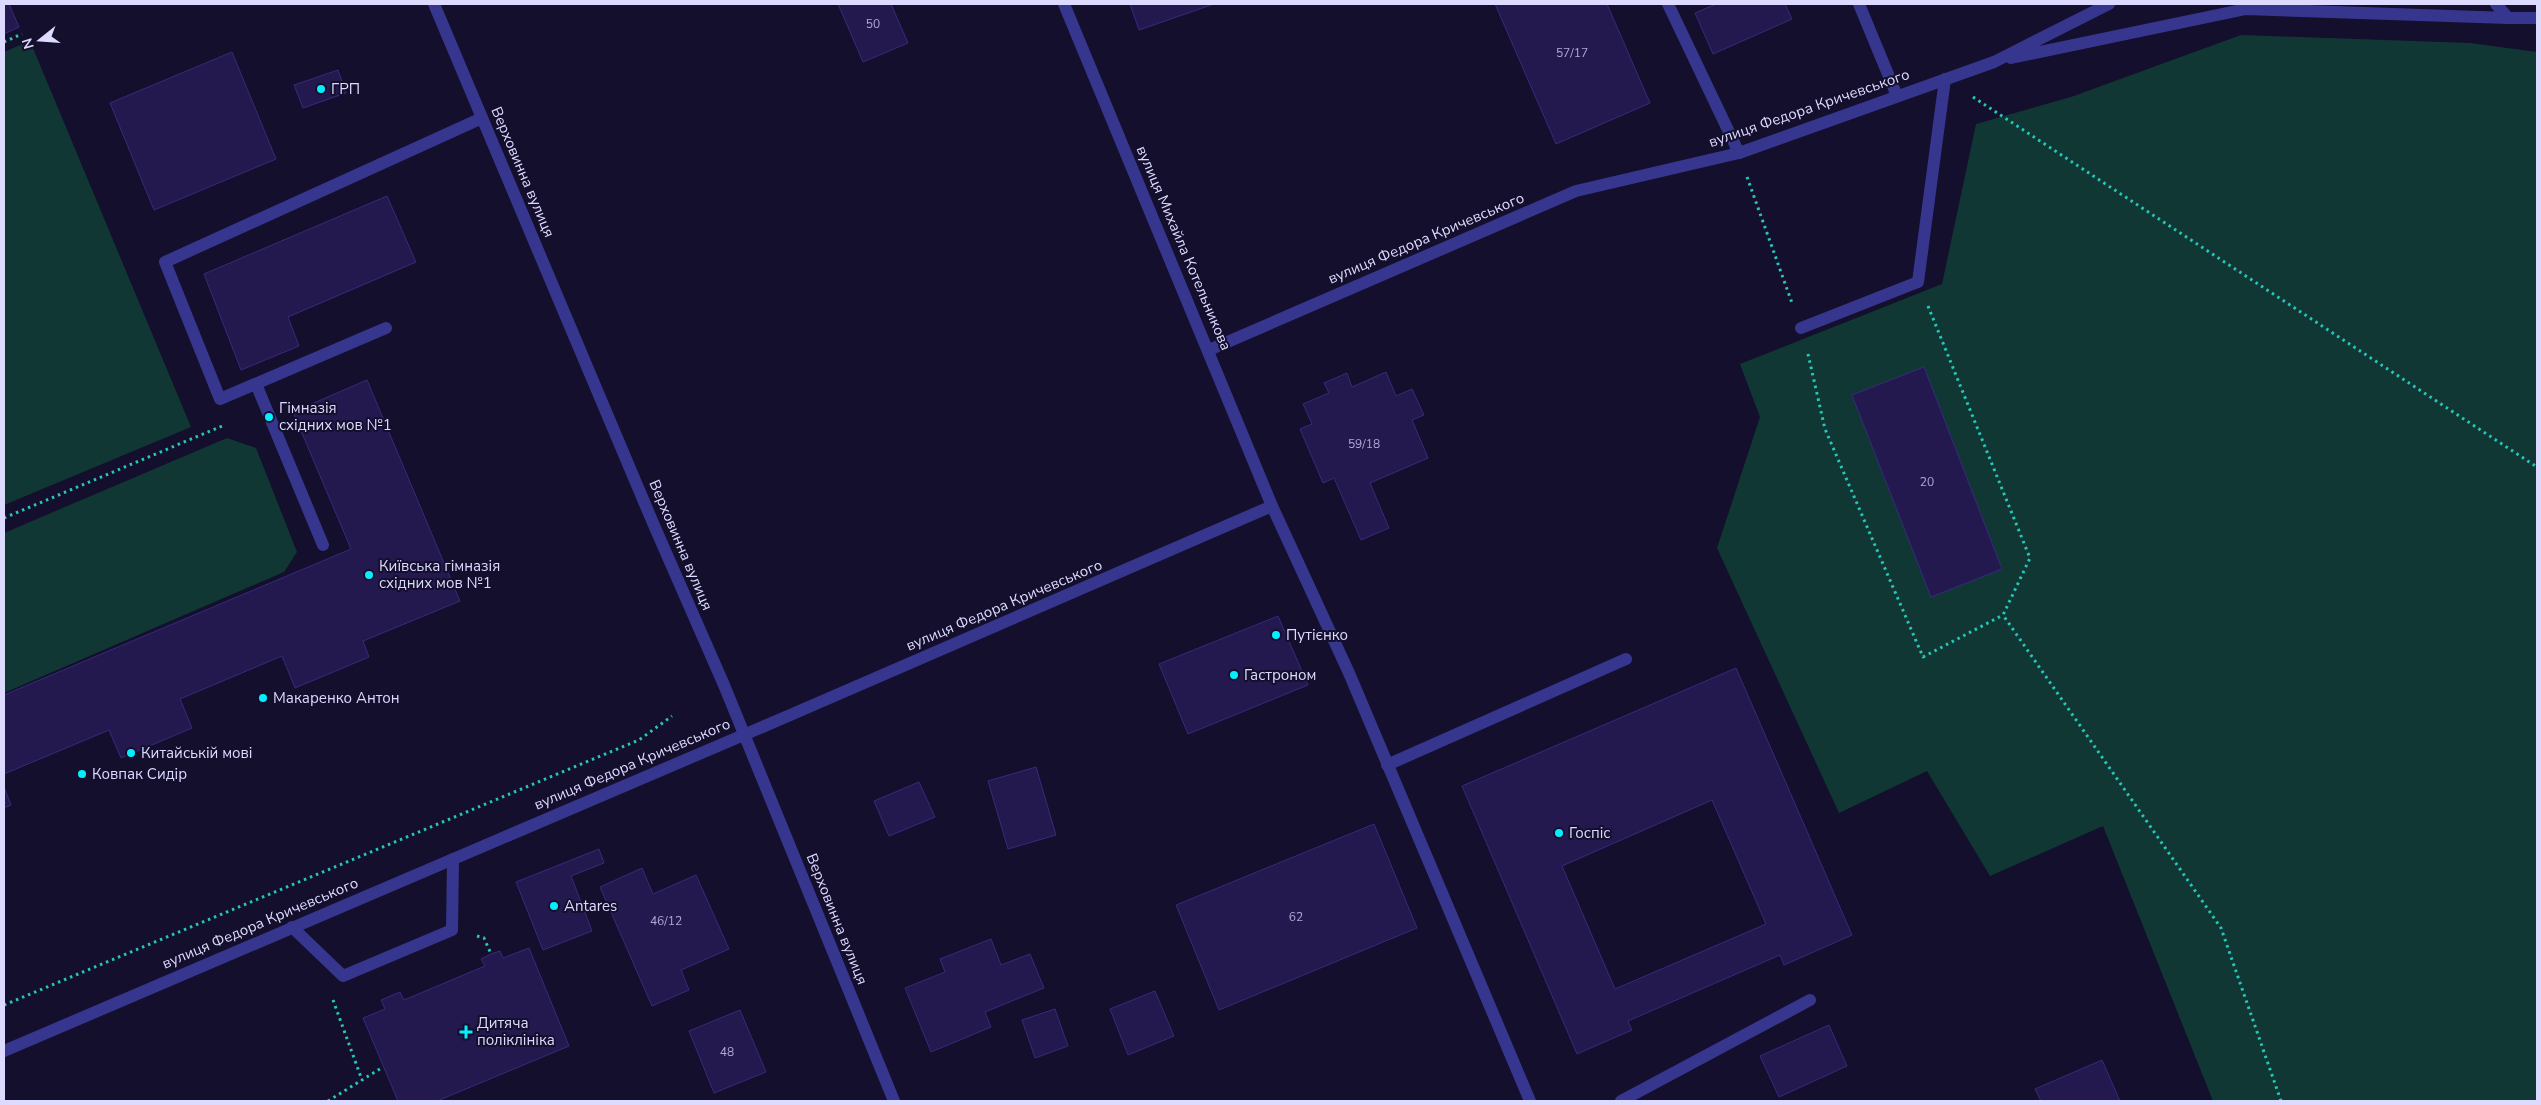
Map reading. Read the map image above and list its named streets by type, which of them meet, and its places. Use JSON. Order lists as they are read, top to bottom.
{
  "streets": {
    "street": ["вулиця Федора Кричевського", "Верховинна вулиця", "вулиця Михайла Котельникова"]
  },
  "crossings": [
    ["вулиця Федора Кричевського", "Верховинна вулиця"],
    ["вулиця Федора Кричевського", "вулиця Михайла Котельникова"]
  ],
  "places": {
    "other": [
      "ГРП",
      "Гімназія східних мов №1",
      "Київська гімназія східних мов №1",
      "Путієнко",
      "Гастроном",
      "Макаренко Антон",
      "Китайській мові",
      "Ковпак Сидір",
      "Госпіс",
      "Antares"
    ],
    "health": ["Дитяча поліклініка"]
  },
  "house_numbers": [
    "50",
    "57/17",
    "59/18",
    "20",
    "62",
    "46/12",
    "48"
  ],
  "north": "left"
}
